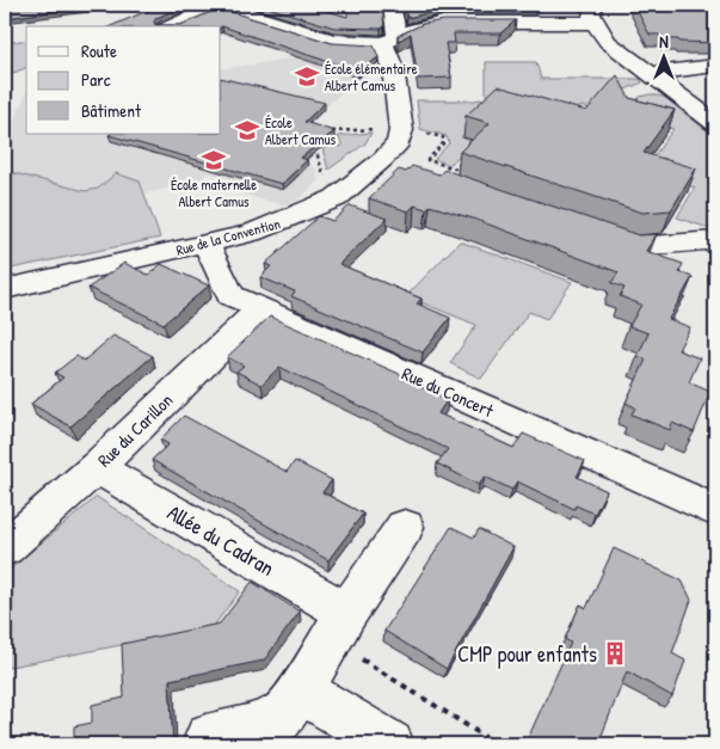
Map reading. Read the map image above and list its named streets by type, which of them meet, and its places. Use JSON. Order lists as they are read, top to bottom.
{
  "streets": {
    "street": [
      "Rue de la Convention",
      "Rue du Concert",
      "Rue du Carillon",
      "Allée du Cadran"
    ]
  },
  "crossings": [
    ["Rue de la Convention", "Rue du Concert"],
    ["Rue du Concert", "Rue du Carillon"],
    ["Rue du Carillon", "Allée du Cadran"]
  ],
  "places": {
    "school or university": ["École élémentaire Albert Camus", "École Albert Camus", "École maternelle Albert Camus"],
    "building": ["CMP pour enfants"]
  },
  "legend": ["Route", "Parc", "Bâtiment"],
  "north": "top"
}
